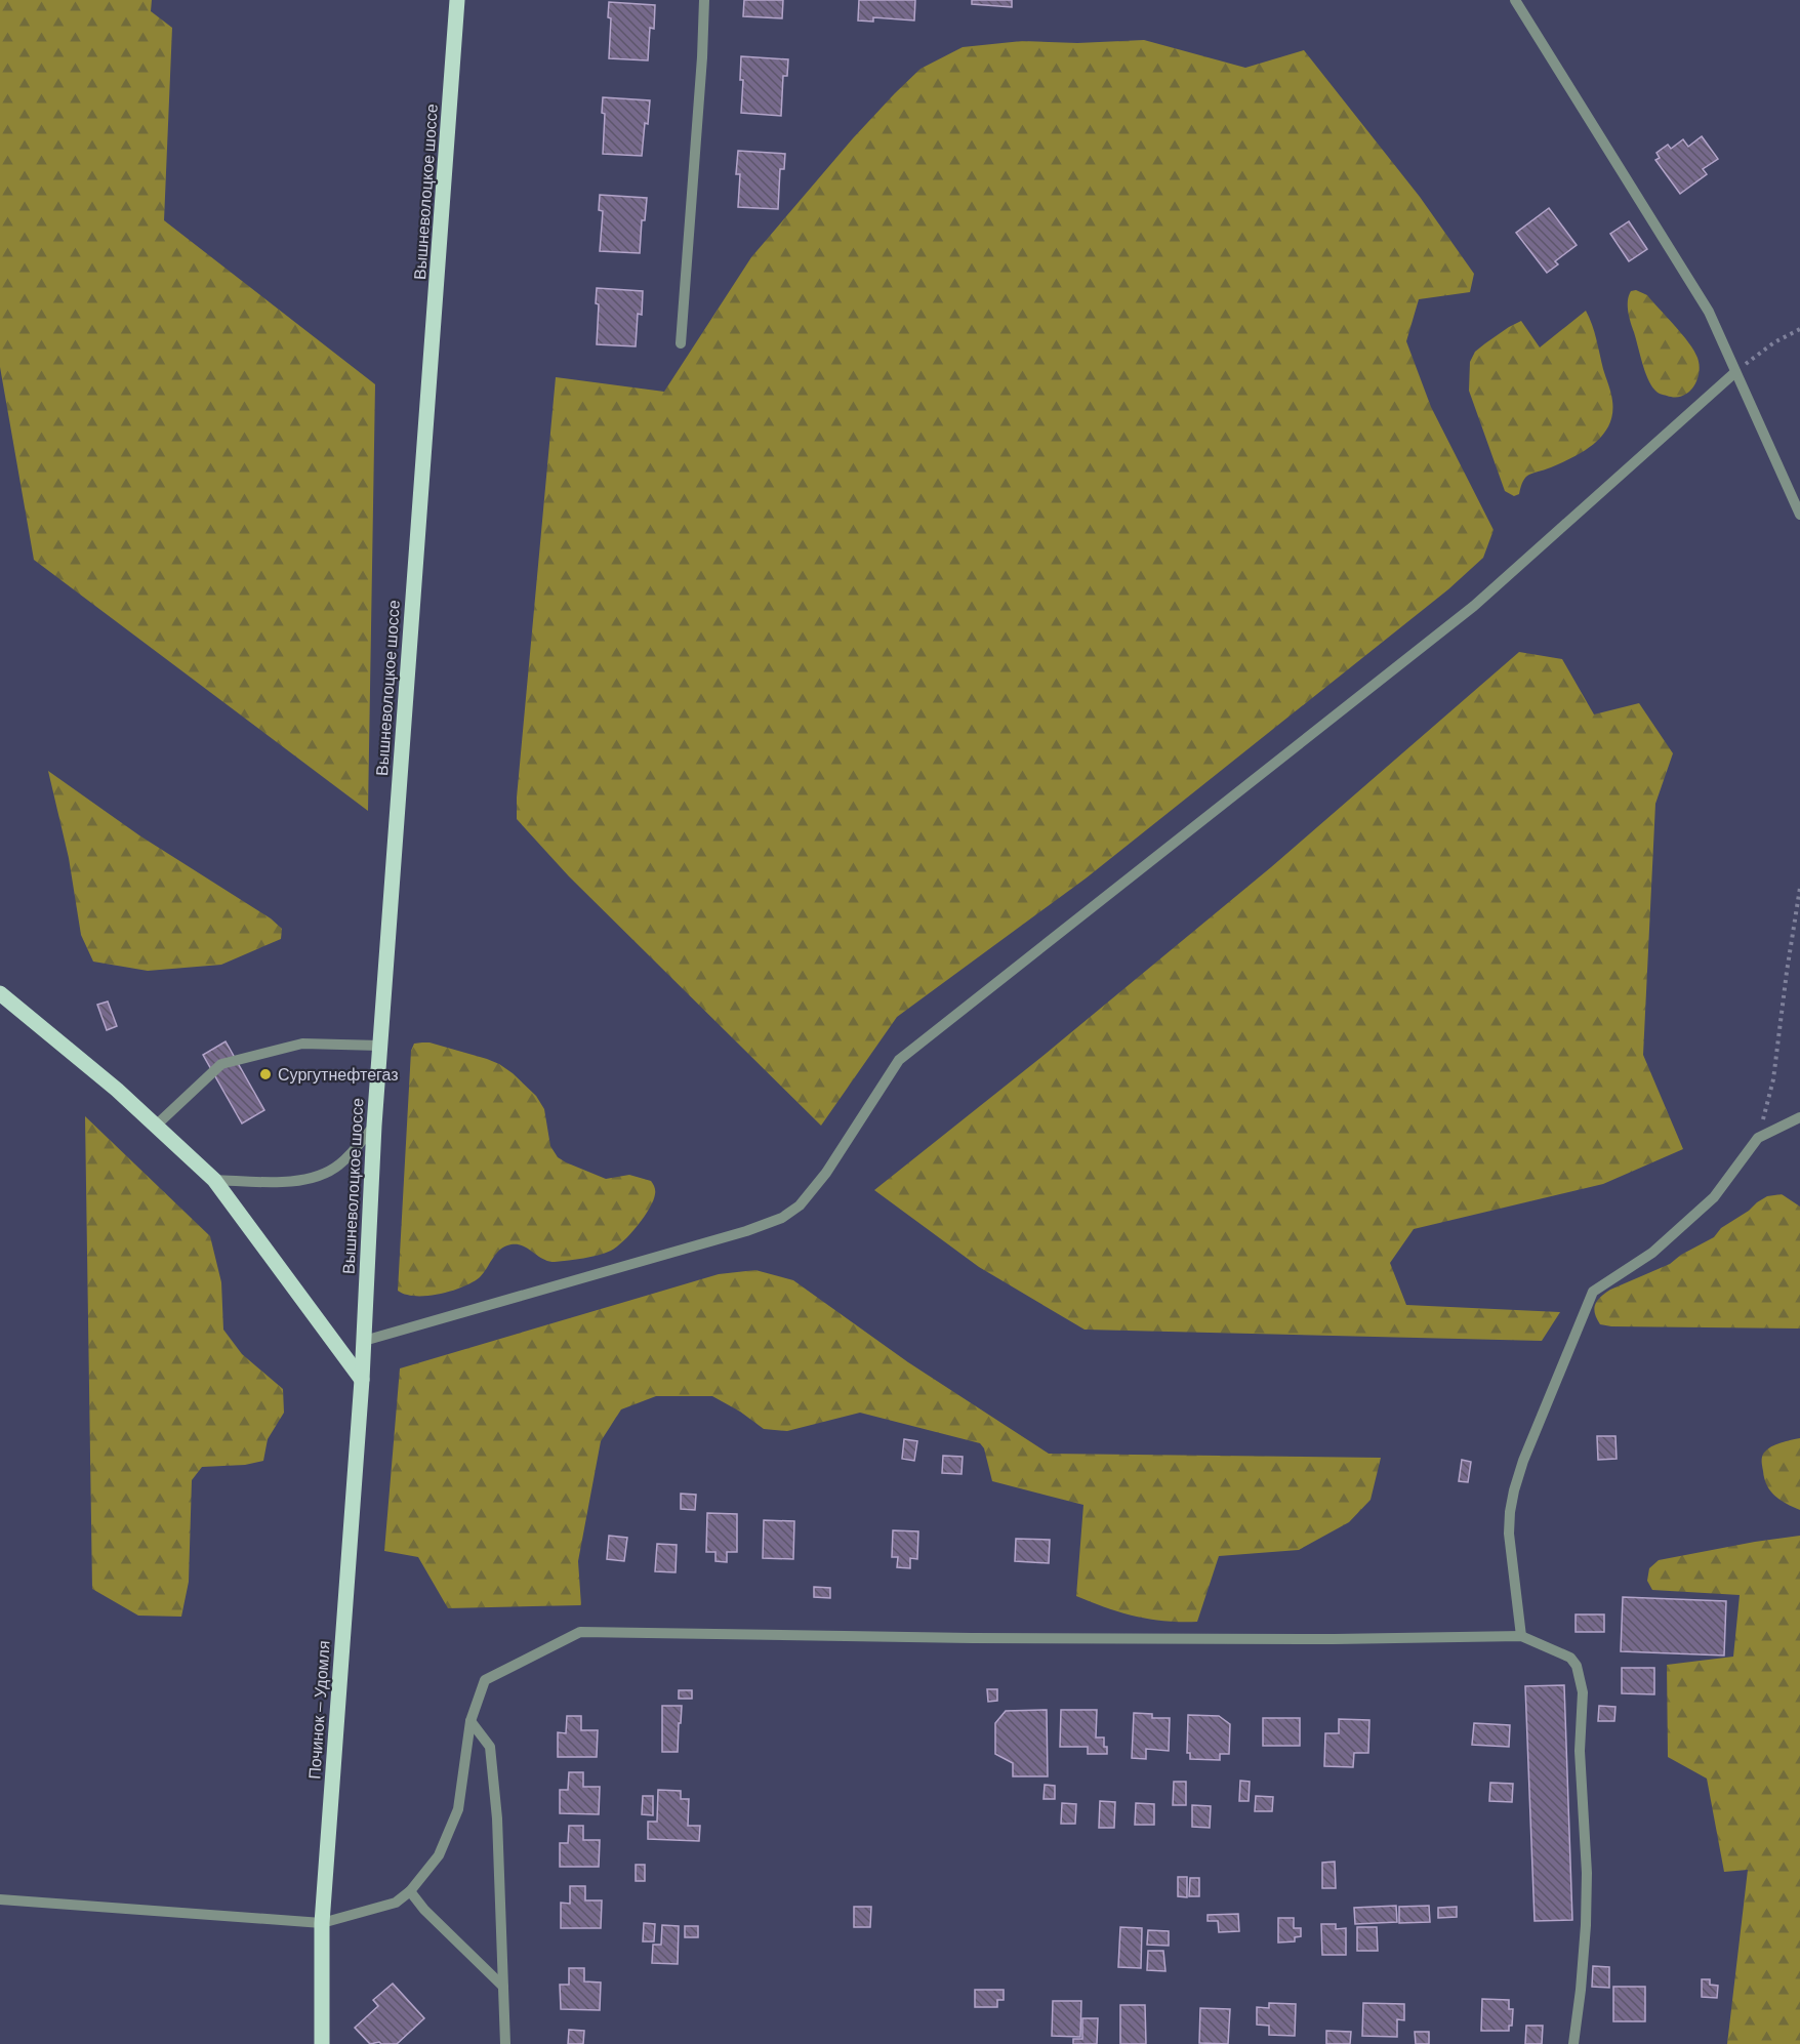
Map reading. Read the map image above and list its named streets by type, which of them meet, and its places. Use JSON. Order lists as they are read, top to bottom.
{
  "streets": {
    "main road": ["Вышневолоцкое шоссе", "Починок — Удомля"]
  },
  "crossings": [
    ["Вышневолоцкое шоссе", "Починок — Удомля"]
  ],
  "places": ["Сургутнефтегаз"]
}
